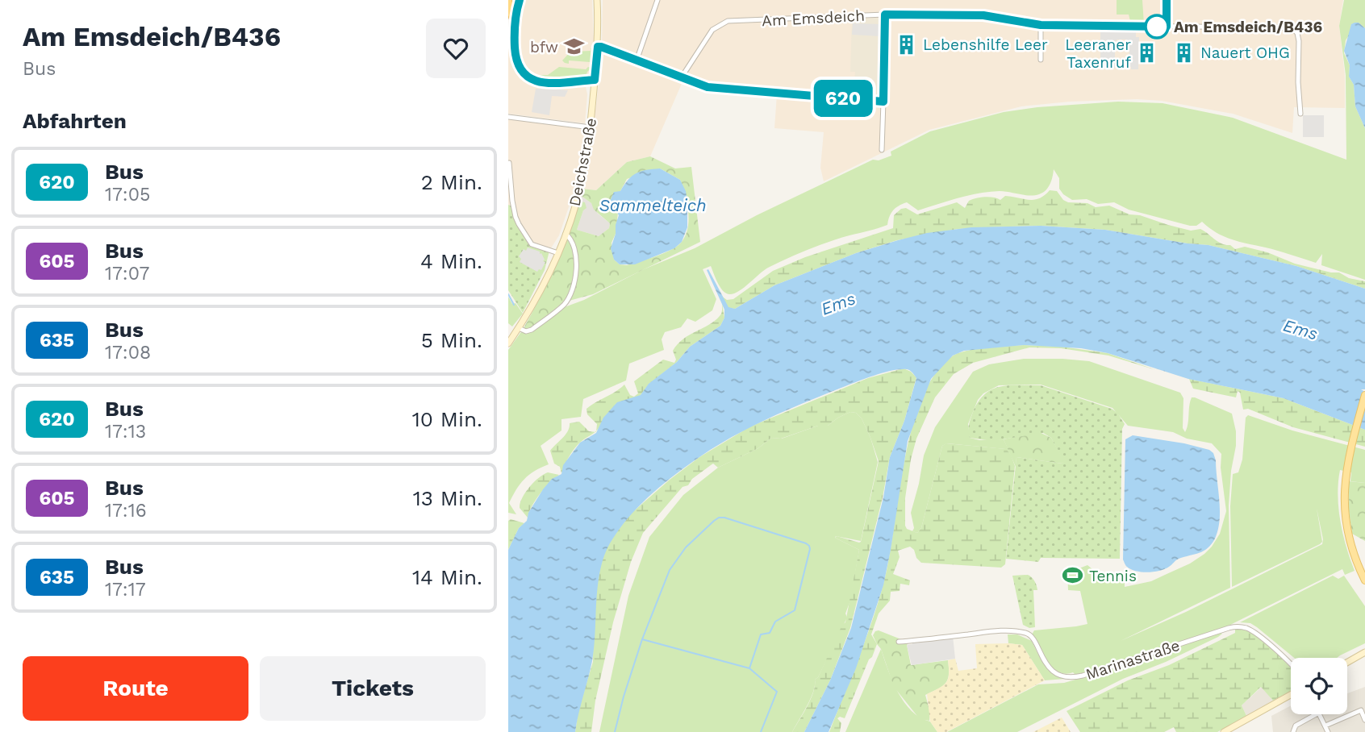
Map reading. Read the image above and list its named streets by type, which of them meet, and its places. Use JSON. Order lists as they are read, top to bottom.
{
  "streets": {
    "main road": ["Deichstraße"],
    "street": ["Am Emsdeich", "Marinastraße"]
  },
  "water": ["Sammelteich", "Ems"],
  "places": {
    "other": ["Am Emsdeich/B436"],
    "building": ["Lebenshilfe Leer", "Nauert OHG", "Leeraner Taxenruf"],
    "school or university": ["bfw"],
    "sports": ["Tennis"]
  },
  "lines": ["bus line 620"],
  "page": {
    "heading": [
      ["Am Emsdeich/B436", "Bus"],
      "Abfahrten"
    ],
    "on_map": "620",
    "list": [
      {
        "mark": "620",
        "name": "Bus",
        "note": "17:05",
        "value": "2 Min."
      },
      {
        "mark": "605",
        "name": "Bus",
        "note": "17:07",
        "value": "4 Min."
      },
      {
        "mark": "635",
        "name": "Bus",
        "note": "17:08",
        "value": "5 Min."
      },
      {
        "mark": "620",
        "name": "Bus",
        "note": "17:13",
        "value": "10 Min."
      },
      {
        "mark": "605",
        "name": "Bus",
        "note": "17:16",
        "value": "13 Min."
      },
      {
        "mark": "635",
        "name": "Bus",
        "note": "17:17",
        "value": "14 Min."
      }
    ],
    "buttons": ["Route", "Tickets"]
  }
}
